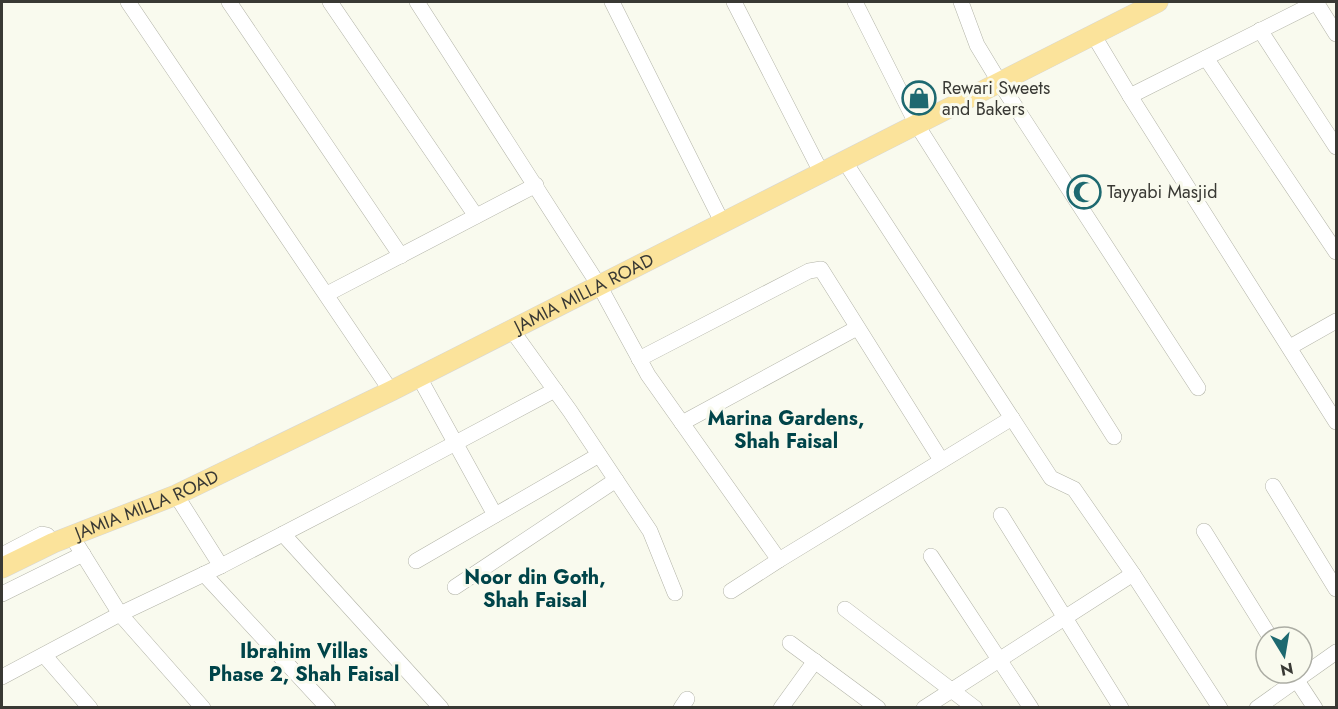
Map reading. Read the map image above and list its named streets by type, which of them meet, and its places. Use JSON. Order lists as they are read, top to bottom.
{
  "streets": {
    "main road": ["JAMIA MILLA ROAD"]
  },
  "districts": ["Marina Gardens, Shah Faisal", "Noor din Goth, Shah Faisal", "Ibrahim Villas Phase 2, Shah Faisal"],
  "places": {
    "shop": ["Rewari Sweets and Bakers"],
    "mosque": ["Tayyabi Masjid"]
  },
  "north": "bottom"
}
